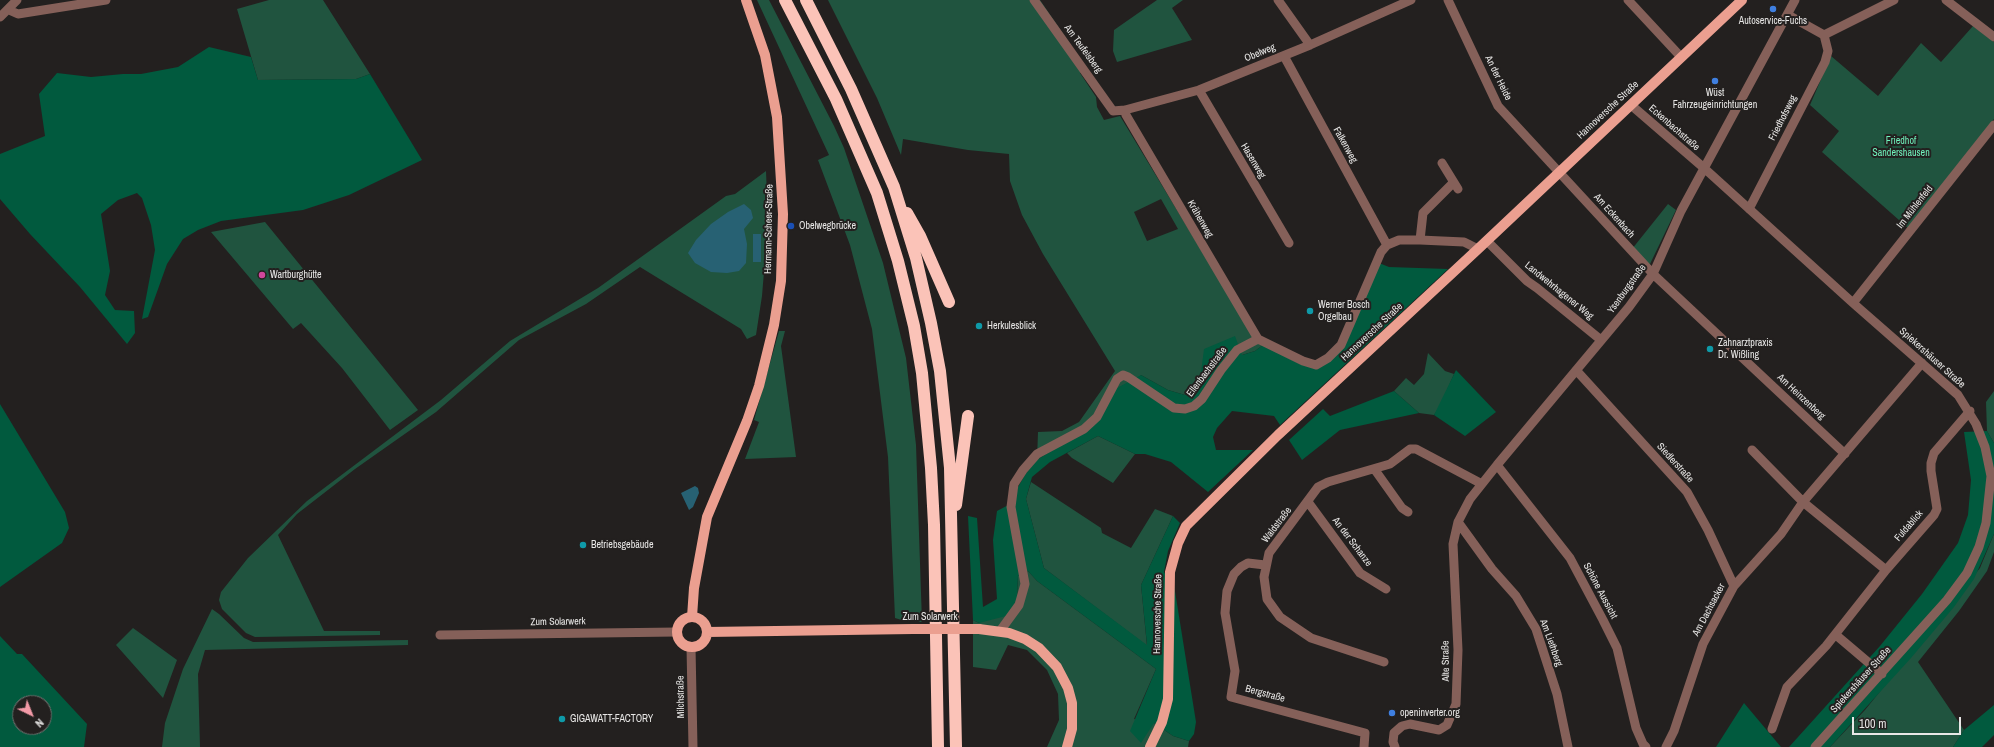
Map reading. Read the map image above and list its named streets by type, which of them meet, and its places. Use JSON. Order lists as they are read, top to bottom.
{
  "streets": {
    "main road": ["Hannoversche Straße", "Hermann-Scheer-Straße", "Zum Solarwerk"],
    "street": [
      "Am Teufelsberg",
      "Obelweg",
      "An der Heide",
      "Friedhofsweg",
      "Eckenbachstraße",
      "Falkenweg",
      "Hasenweg",
      "Im Mühlenfeld",
      "Am Eckenbach",
      "Krähenweg",
      "Ysenburgstraße",
      "Landwehrhagener Weg",
      "Spiekershäuser Straße",
      "Ellenbachstraße",
      "Am Heinzenberg",
      "Siedlerstraße",
      "Waldstraße",
      "Fuldablick",
      "An der Schanze",
      "Schöne Aussicht",
      "Am Dachsacker",
      "Am Liethberg",
      "Alte Straße",
      "Bergstraße",
      "Milchstraße"
    ]
  },
  "crossings": [
    ["Am Teufelsberg", "Obelweg"],
    ["Obelweg", "Falkenweg"],
    ["Obelweg", "Hasenweg"],
    ["Obelweg", "Krähenweg"],
    ["An der Heide", "Hannoversche Straße"],
    ["An der Heide", "Am Eckenbach"],
    ["Hannoversche Straße", "Eckenbachstraße"],
    ["Hannoversche Straße", "Am Eckenbach"],
    ["Hannoversche Straße", "Landwehrhagener Weg"],
    ["Friedhofsweg", "Spiekershäuser Straße"],
    ["Eckenbachstraße", "Ysenburgstraße"],
    ["Eckenbachstraße", "Spiekershäuser Straße"],
    ["Im Mühlenfeld", "Spiekershäuser Straße"],
    ["Am Eckenbach", "Ysenburgstraße"],
    ["Am Eckenbach", "Am Heinzenberg"],
    ["Krähenweg", "Ellenbachstraße"],
    ["Hermann-Scheer-Straße", "Zum Solarwerk"],
    ["Hermann-Scheer-Straße", "Milchstraße"],
    ["Ysenburgstraße", "Landwehrhagener Weg"],
    ["Ysenburgstraße", "Spiekershäuser Straße"],
    ["Ysenburgstraße", "Am Heinzenberg"],
    ["Ysenburgstraße", "Siedlerstraße"],
    ["Ysenburgstraße", "Waldstraße"],
    ["Ysenburgstraße", "Schöne Aussicht"],
    ["Ysenburgstraße", "Am Liethberg"],
    ["Ysenburgstraße", "Alte Straße"],
    ["Spiekershäuser Straße", "Fuldablick"],
    ["Spiekershäuser Straße", "Am Dachsacker"],
    ["Ellenbachstraße", "Zum Solarwerk"],
    ["Am Heinzenberg", "Am Dachsacker"],
    ["Siedlerstraße", "Am Dachsacker"],
    ["Waldstraße", "An der Schanze"],
    ["Waldstraße", "Bergstraße"],
    ["Zum Solarwerk", "Milchstraße"],
    ["Am Liethberg", "Alte Straße"]
  ],
  "parks": ["Friedhof Sandershausen"],
  "places": [
    "Autoservice-Fuchs",
    "Wüst Fahrzeugeinrichtungen",
    "Obelwegbrücke",
    "Wartburghütte",
    "Werner Bosch Orgelbau",
    "Herkulesblick",
    "Zahnarztpraxis Dr. Wißling",
    "Betriebsgebäude",
    "openinverter.org",
    "GIGAWATT-FACTORY"
  ],
  "scale_bar": "100 m",
  "north": "bottom right"
}
